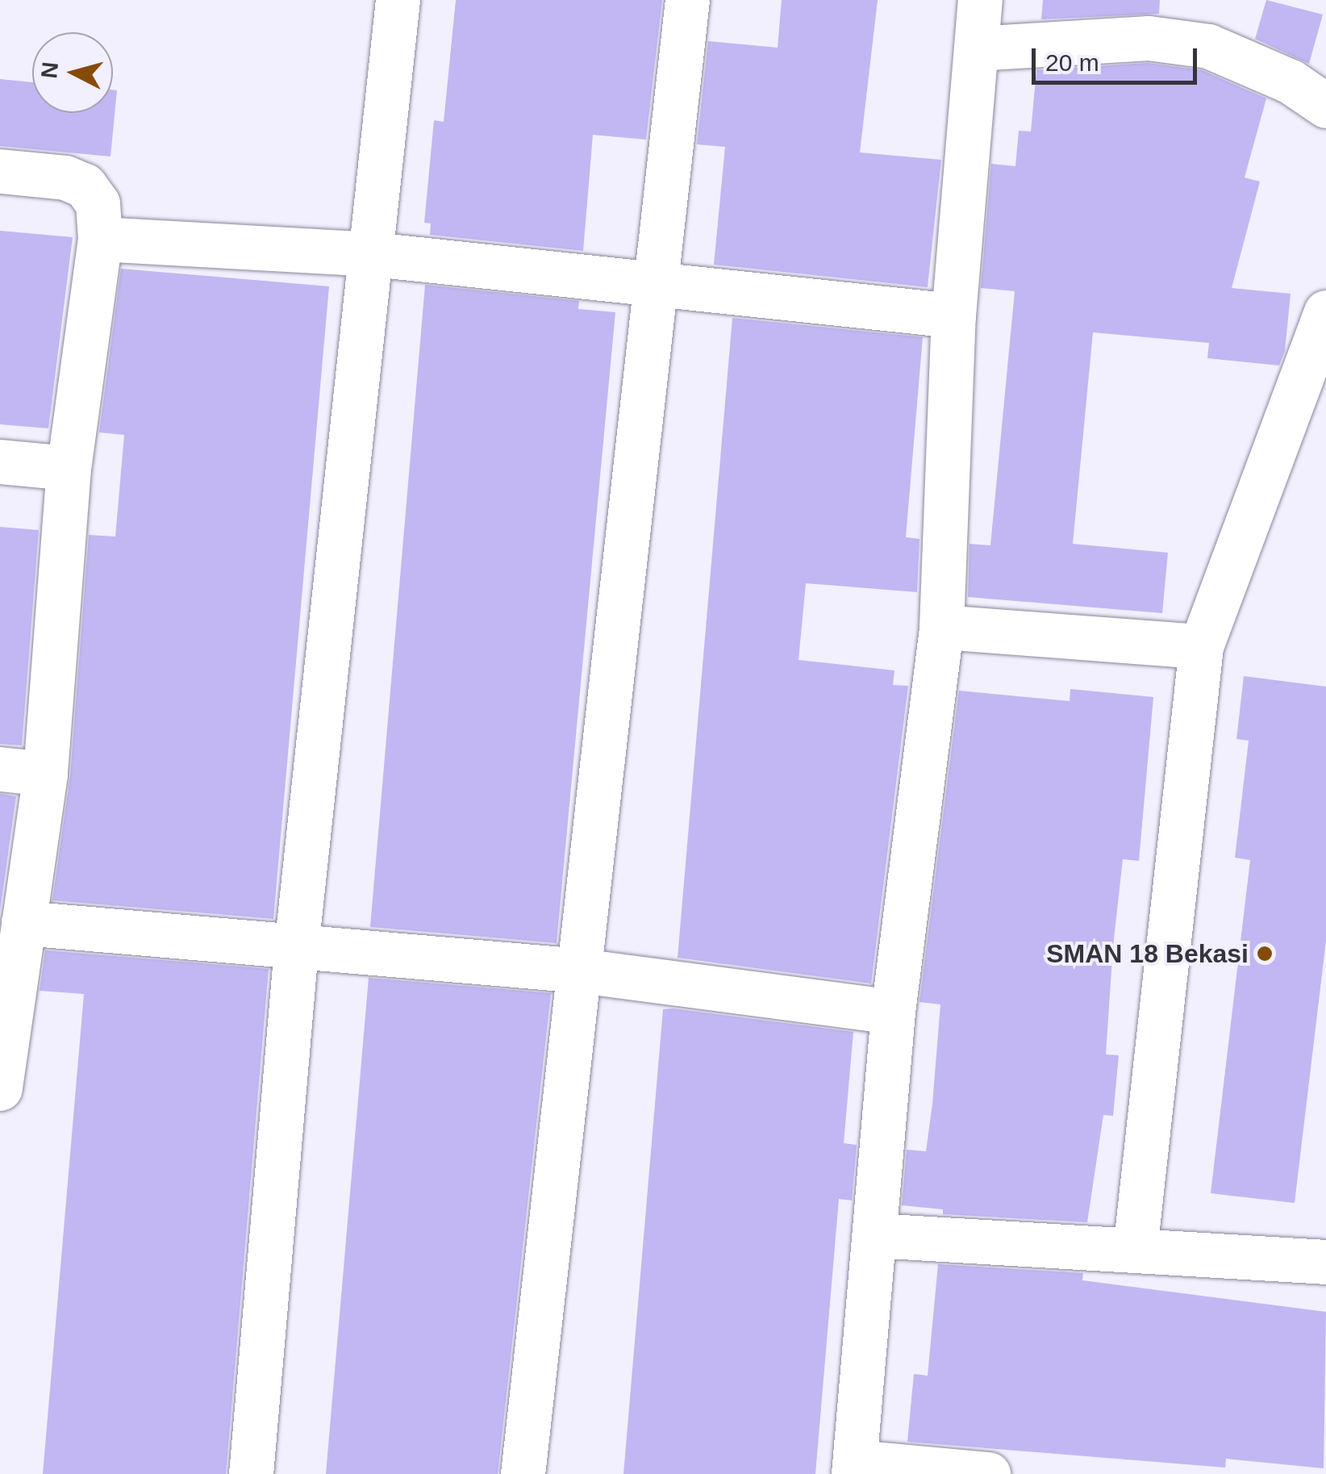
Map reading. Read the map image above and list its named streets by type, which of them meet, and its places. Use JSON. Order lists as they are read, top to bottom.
{
  "places": ["SMAN 18 Bekasi"],
  "scale_bar": "20 m",
  "north": "left"
}
